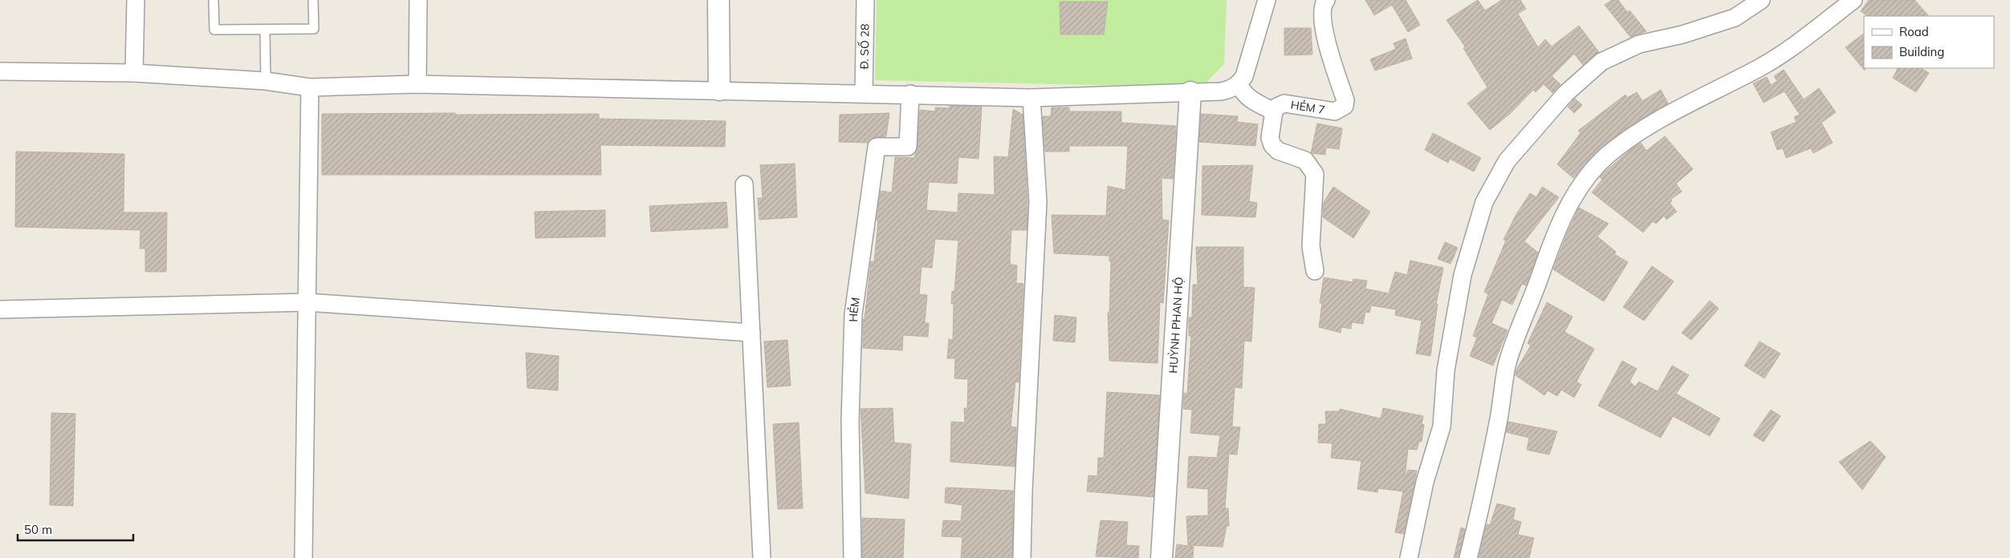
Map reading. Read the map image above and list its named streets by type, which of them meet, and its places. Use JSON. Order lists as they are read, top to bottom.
{
  "streets": {
    "street": [
      "Đ. SỐ 28",
      "HẺM 7",
      "HẺM",
      "HUỲNH PHAN HỘ"
    ]
  },
  "legend": ["Road", "Building"],
  "scale_bar": "50 m"
}
